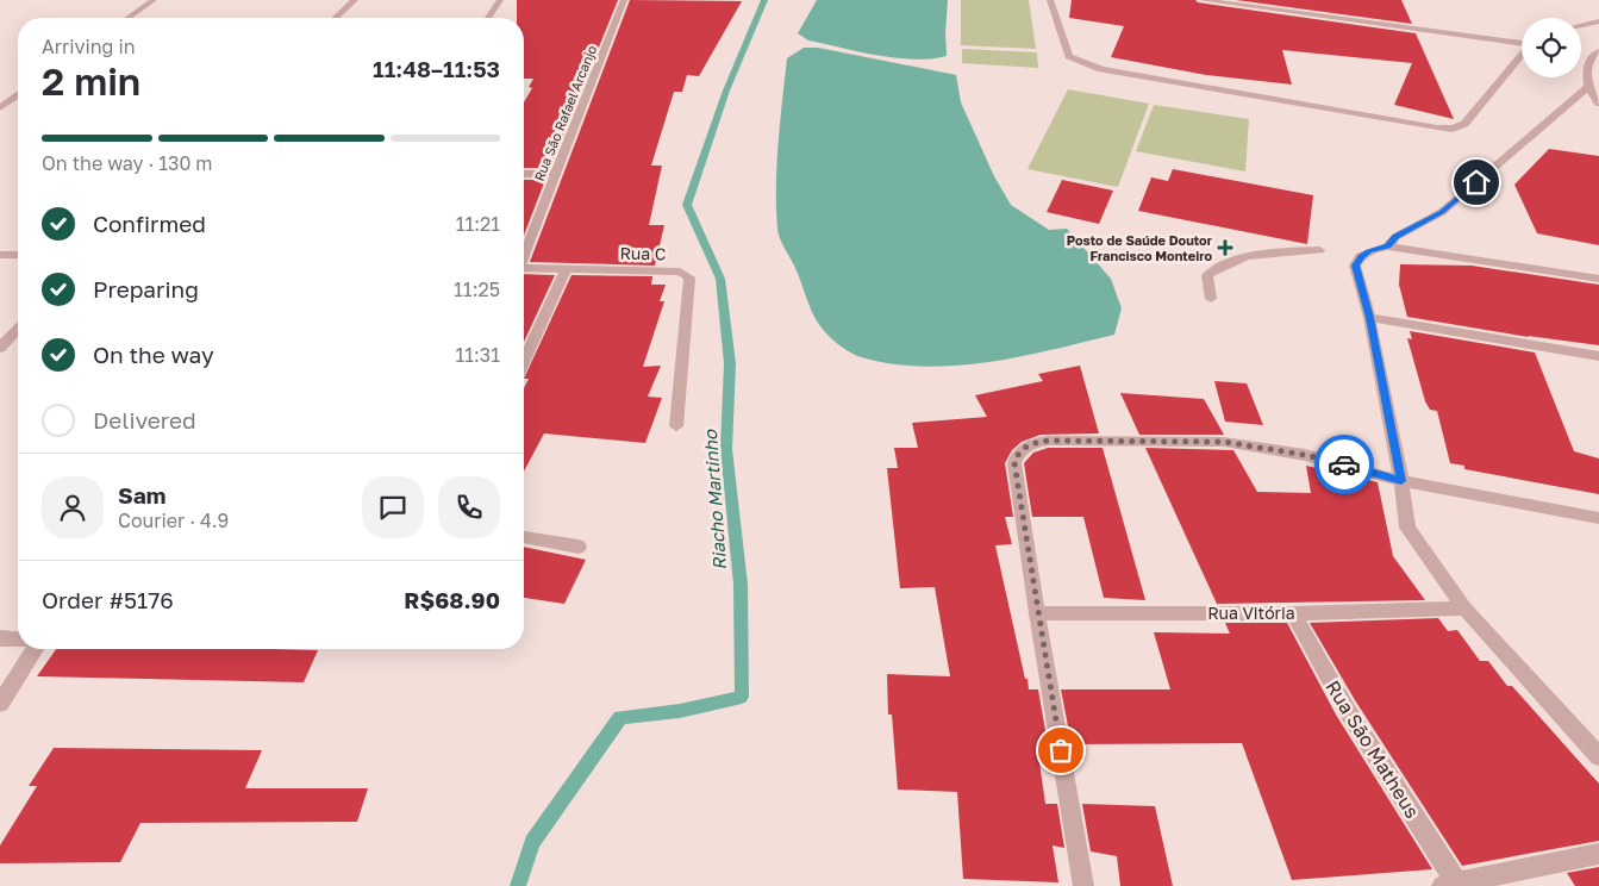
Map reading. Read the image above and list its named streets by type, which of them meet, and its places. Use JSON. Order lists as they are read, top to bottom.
{
  "streets": {
    "street": [
      "Rua São Rafael Arcanjo",
      "Rua C",
      "Rua Vitória",
      "Rua São Matheus"
    ]
  },
  "crossings": [
    ["Rua Vitória", "Rua São Matheus"]
  ],
  "water": ["Riacho Martinho"],
  "places": {
    "health": ["Posto de Saúde Doutor Francisco Monteiro"]
  },
  "page": {
    "heading": ["2 min", "Arriving in", "11:48–11:53"],
    "panel": [
      "Sam",
      "Courier · 4.9",
      "Order #5176",
      "R$68.90"
    ],
    "bar": "On the way · 130 m",
    "list": [
      ["Confirmed", "11:21"],
      ["Preparing", "11:25"],
      ["On the way", "11:31"],
      "Delivered"
    ]
  }
}
